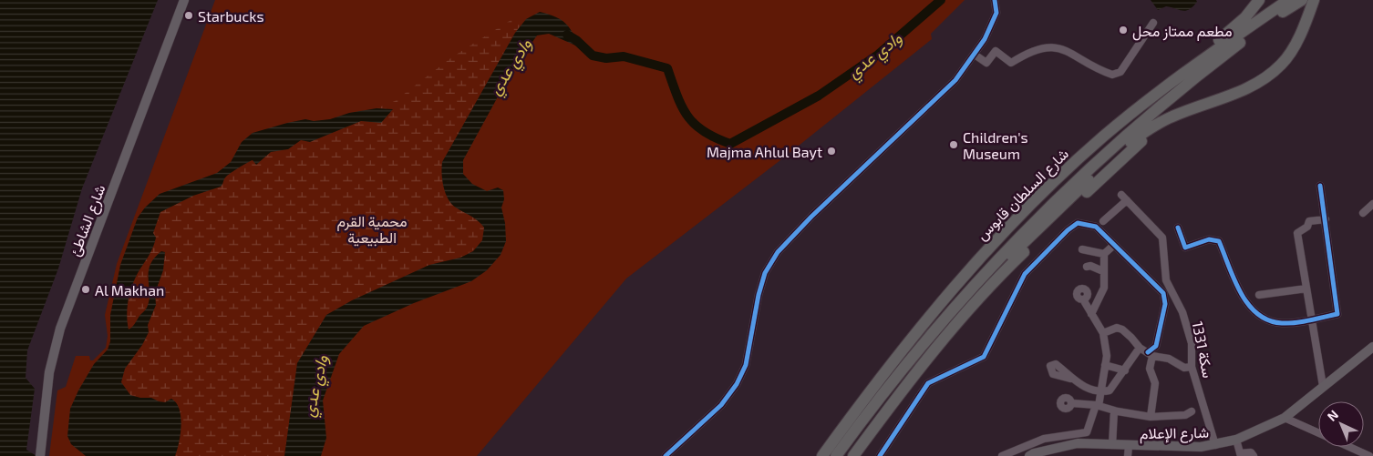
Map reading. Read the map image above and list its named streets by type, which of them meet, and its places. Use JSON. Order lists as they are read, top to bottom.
{
  "streets": {
    "highway": ["شارع السلطان قابوس"],
    "main road": ["شارع الشاطئ", "شارع الإعلام"],
    "street": ["سكة 1331"]
  },
  "crossings": [
    ["سكة 1331", "شارع الإعلام"]
  ],
  "water": ["وادي عدي"],
  "parks": ["محمية القرم الطبيعية"],
  "places": [
    "Starbucks",
    "مطعم ممتاز محل",
    "Children's Museum",
    "Majma Ahlul Bayt",
    "Al Makhan"
  ],
  "north": "top left"
}
